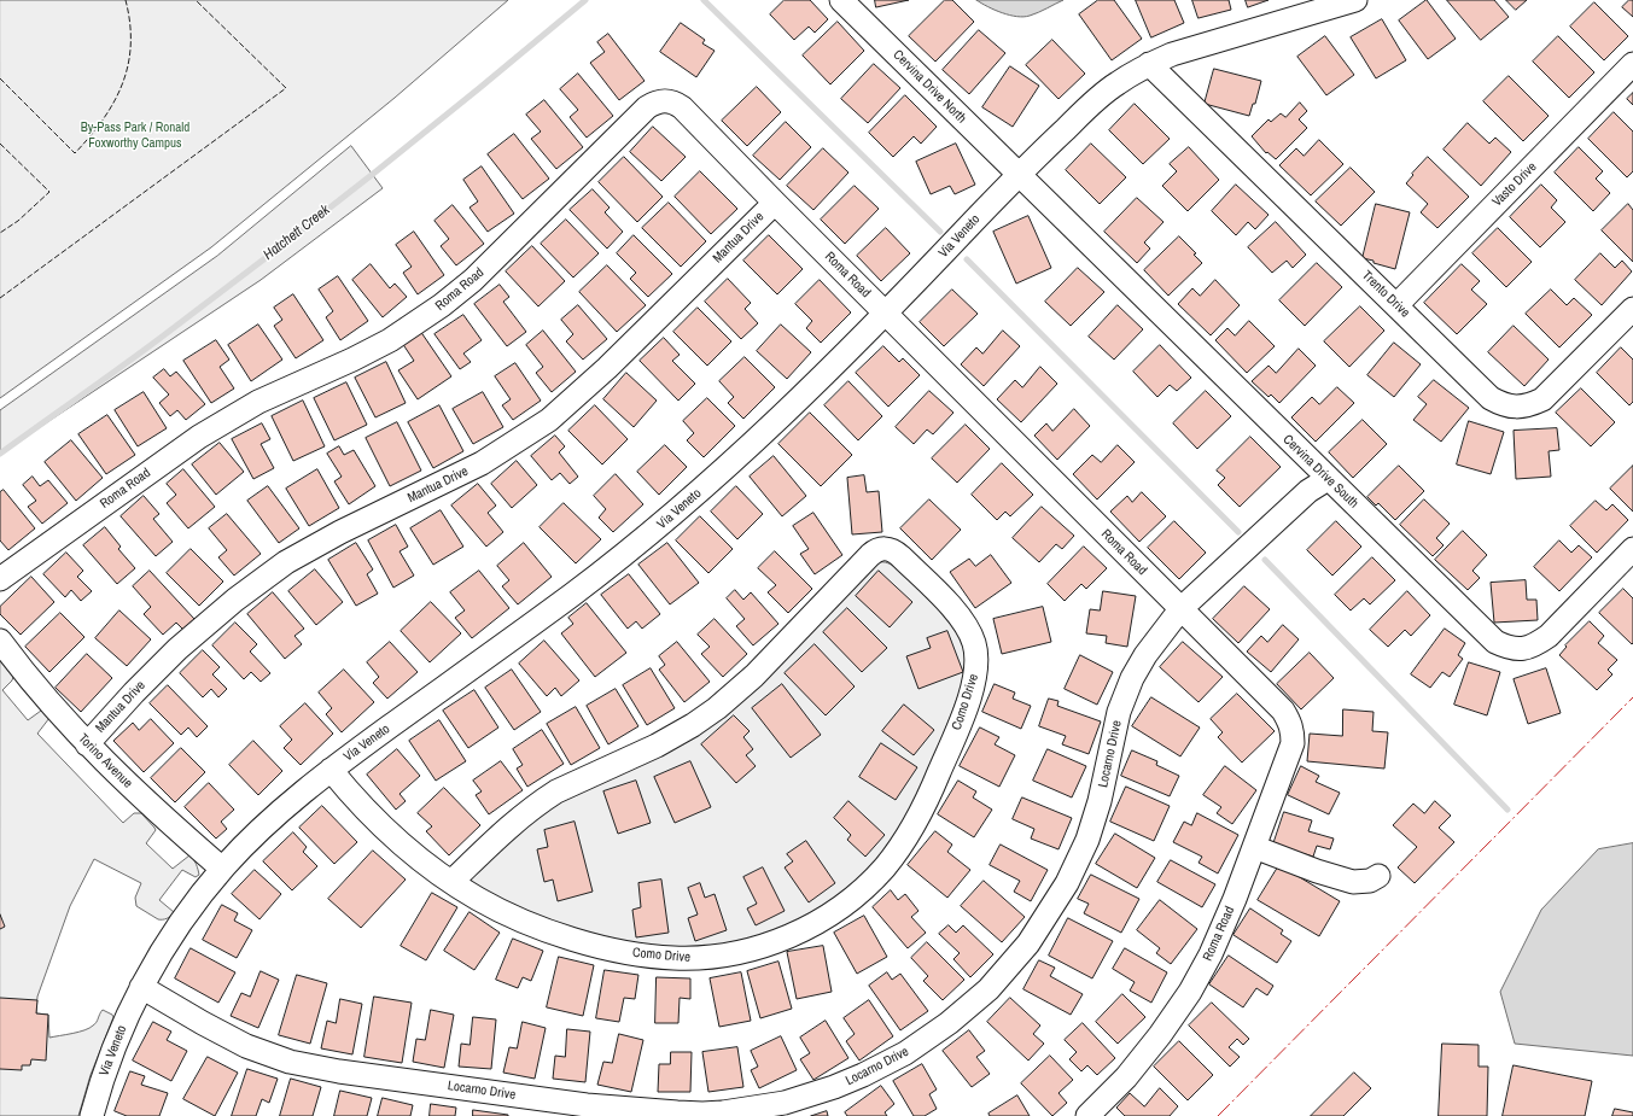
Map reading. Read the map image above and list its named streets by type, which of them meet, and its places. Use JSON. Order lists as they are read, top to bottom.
{
  "streets": {
    "street": [
      "Cervina Drive North",
      "Vasto Drive",
      "Via Veneto",
      "Mantua Drive",
      "Roma Road",
      "Trento Drive",
      "Cervina Drive South",
      "Como Drive",
      "Locarno Drive",
      "Torino Avenue"
    ]
  },
  "crossings": [
    ["Cervina Drive North", "Via Veneto"],
    ["Cervina Drive North", "Cervina Drive South"],
    ["Vasto Drive", "Trento Drive"],
    ["Via Veneto", "Roma Road"],
    ["Via Veneto", "Trento Drive"],
    ["Via Veneto", "Cervina Drive South"],
    ["Via Veneto", "Como Drive"],
    ["Via Veneto", "Locarno Drive"],
    ["Via Veneto", "Torino Avenue"],
    ["Mantua Drive", "Roma Road"],
    ["Mantua Drive", "Torino Avenue"],
    ["Roma Road", "Locarno Drive"],
    ["Cervina Drive South", "Locarno Drive"]
  ],
  "water": ["Hatchett Creek"],
  "parks": ["By-Pass Park / Ronald Foxworthy Campus"]
}
